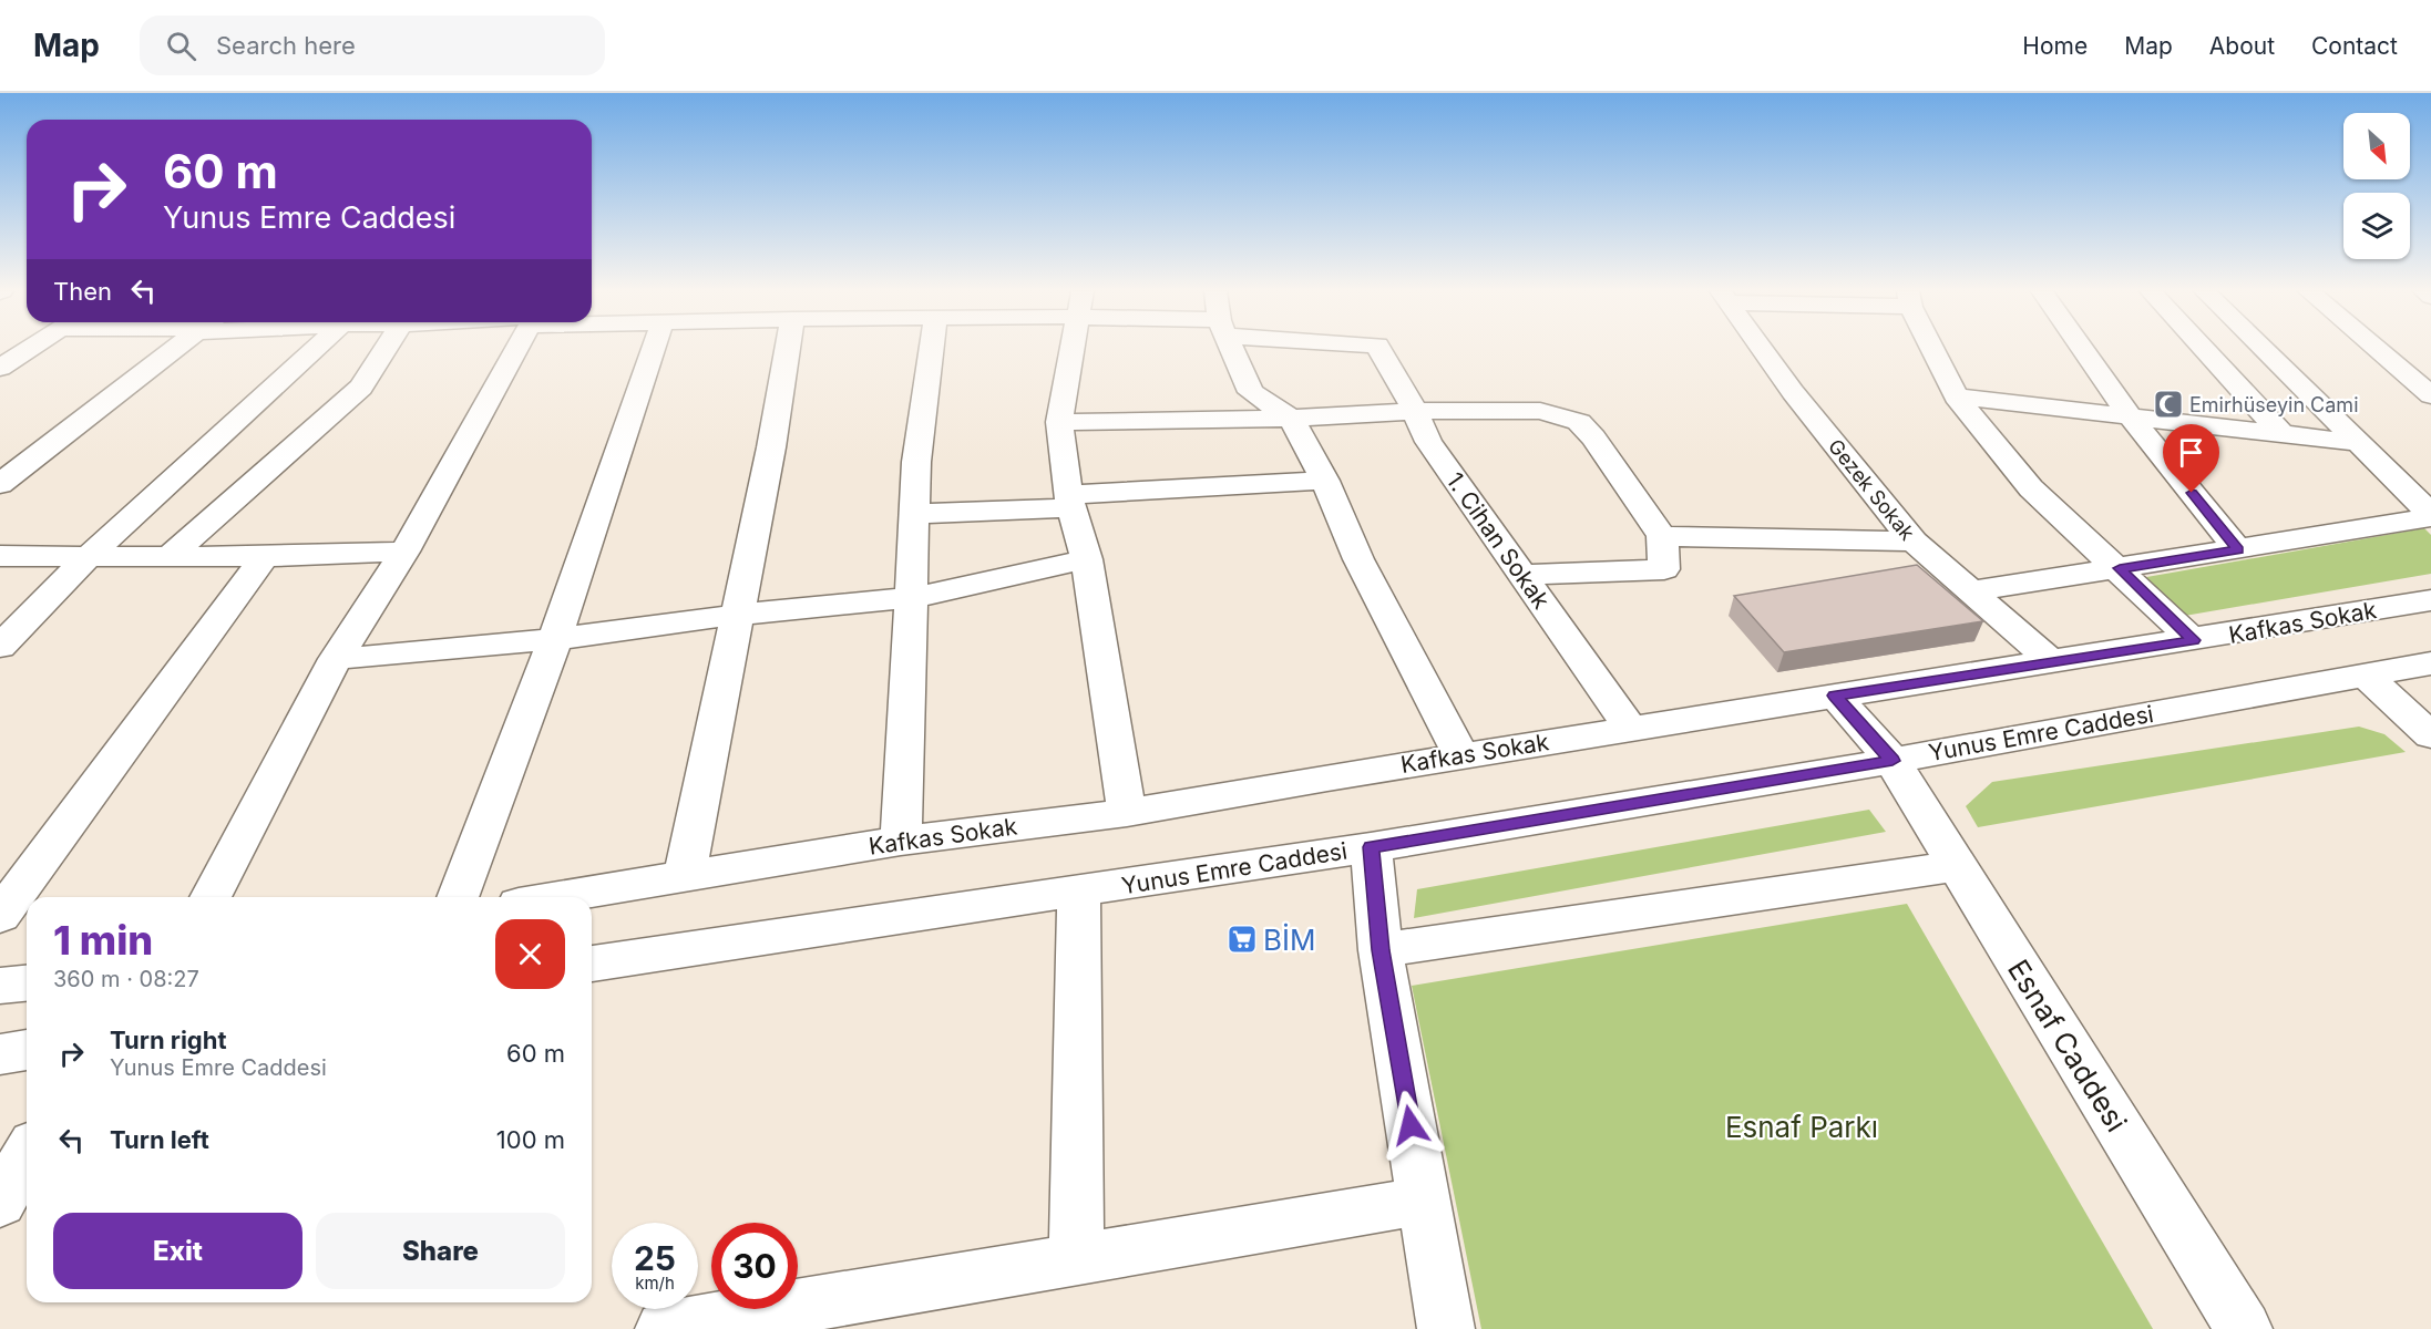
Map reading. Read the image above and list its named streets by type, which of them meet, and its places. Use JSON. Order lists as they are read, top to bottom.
{
  "streets": {
    "street": [
      "Gezek Sokak",
      "1. Cihan Sokak",
      "Kafkas Sokak",
      "Yunus Emre Caddesi",
      "Esnaf Caddesi"
    ]
  },
  "crossings": [
    ["Gezek Sokak", "Kafkas Sokak"],
    ["1. Cihan Sokak", "Kafkas Sokak"],
    ["Kafkas Sokak", "Esnaf Caddesi"],
    ["Yunus Emre Caddesi", "Esnaf Caddesi"]
  ],
  "parks": ["Esnaf Parkı"],
  "places": {
    "mosque": ["Emirhüseyin Cami"],
    "supermarket": ["BİM"]
  },
  "north": "bottom right",
  "page": {
    "header": "Map",
    "search": "Search here",
    "nav": [
      "Home",
      "Map",
      "About",
      "Contact"
    ],
    "turn": ["60 m", "Yunus Emre Caddesi"],
    "then": "Then",
    "heading": ["1 min", "360 m · 08:27"],
    "list": [
      {
        "name": "Turn right",
        "note": "Yunus Emre Caddesi",
        "value": "60 m"
      },
      {
        "name": "Turn left",
        "value": "100 m"
      }
    ],
    "buttons": ["Exit", "Share"],
    "speed": "25 km/h",
    "limit": "30"
  }
}
